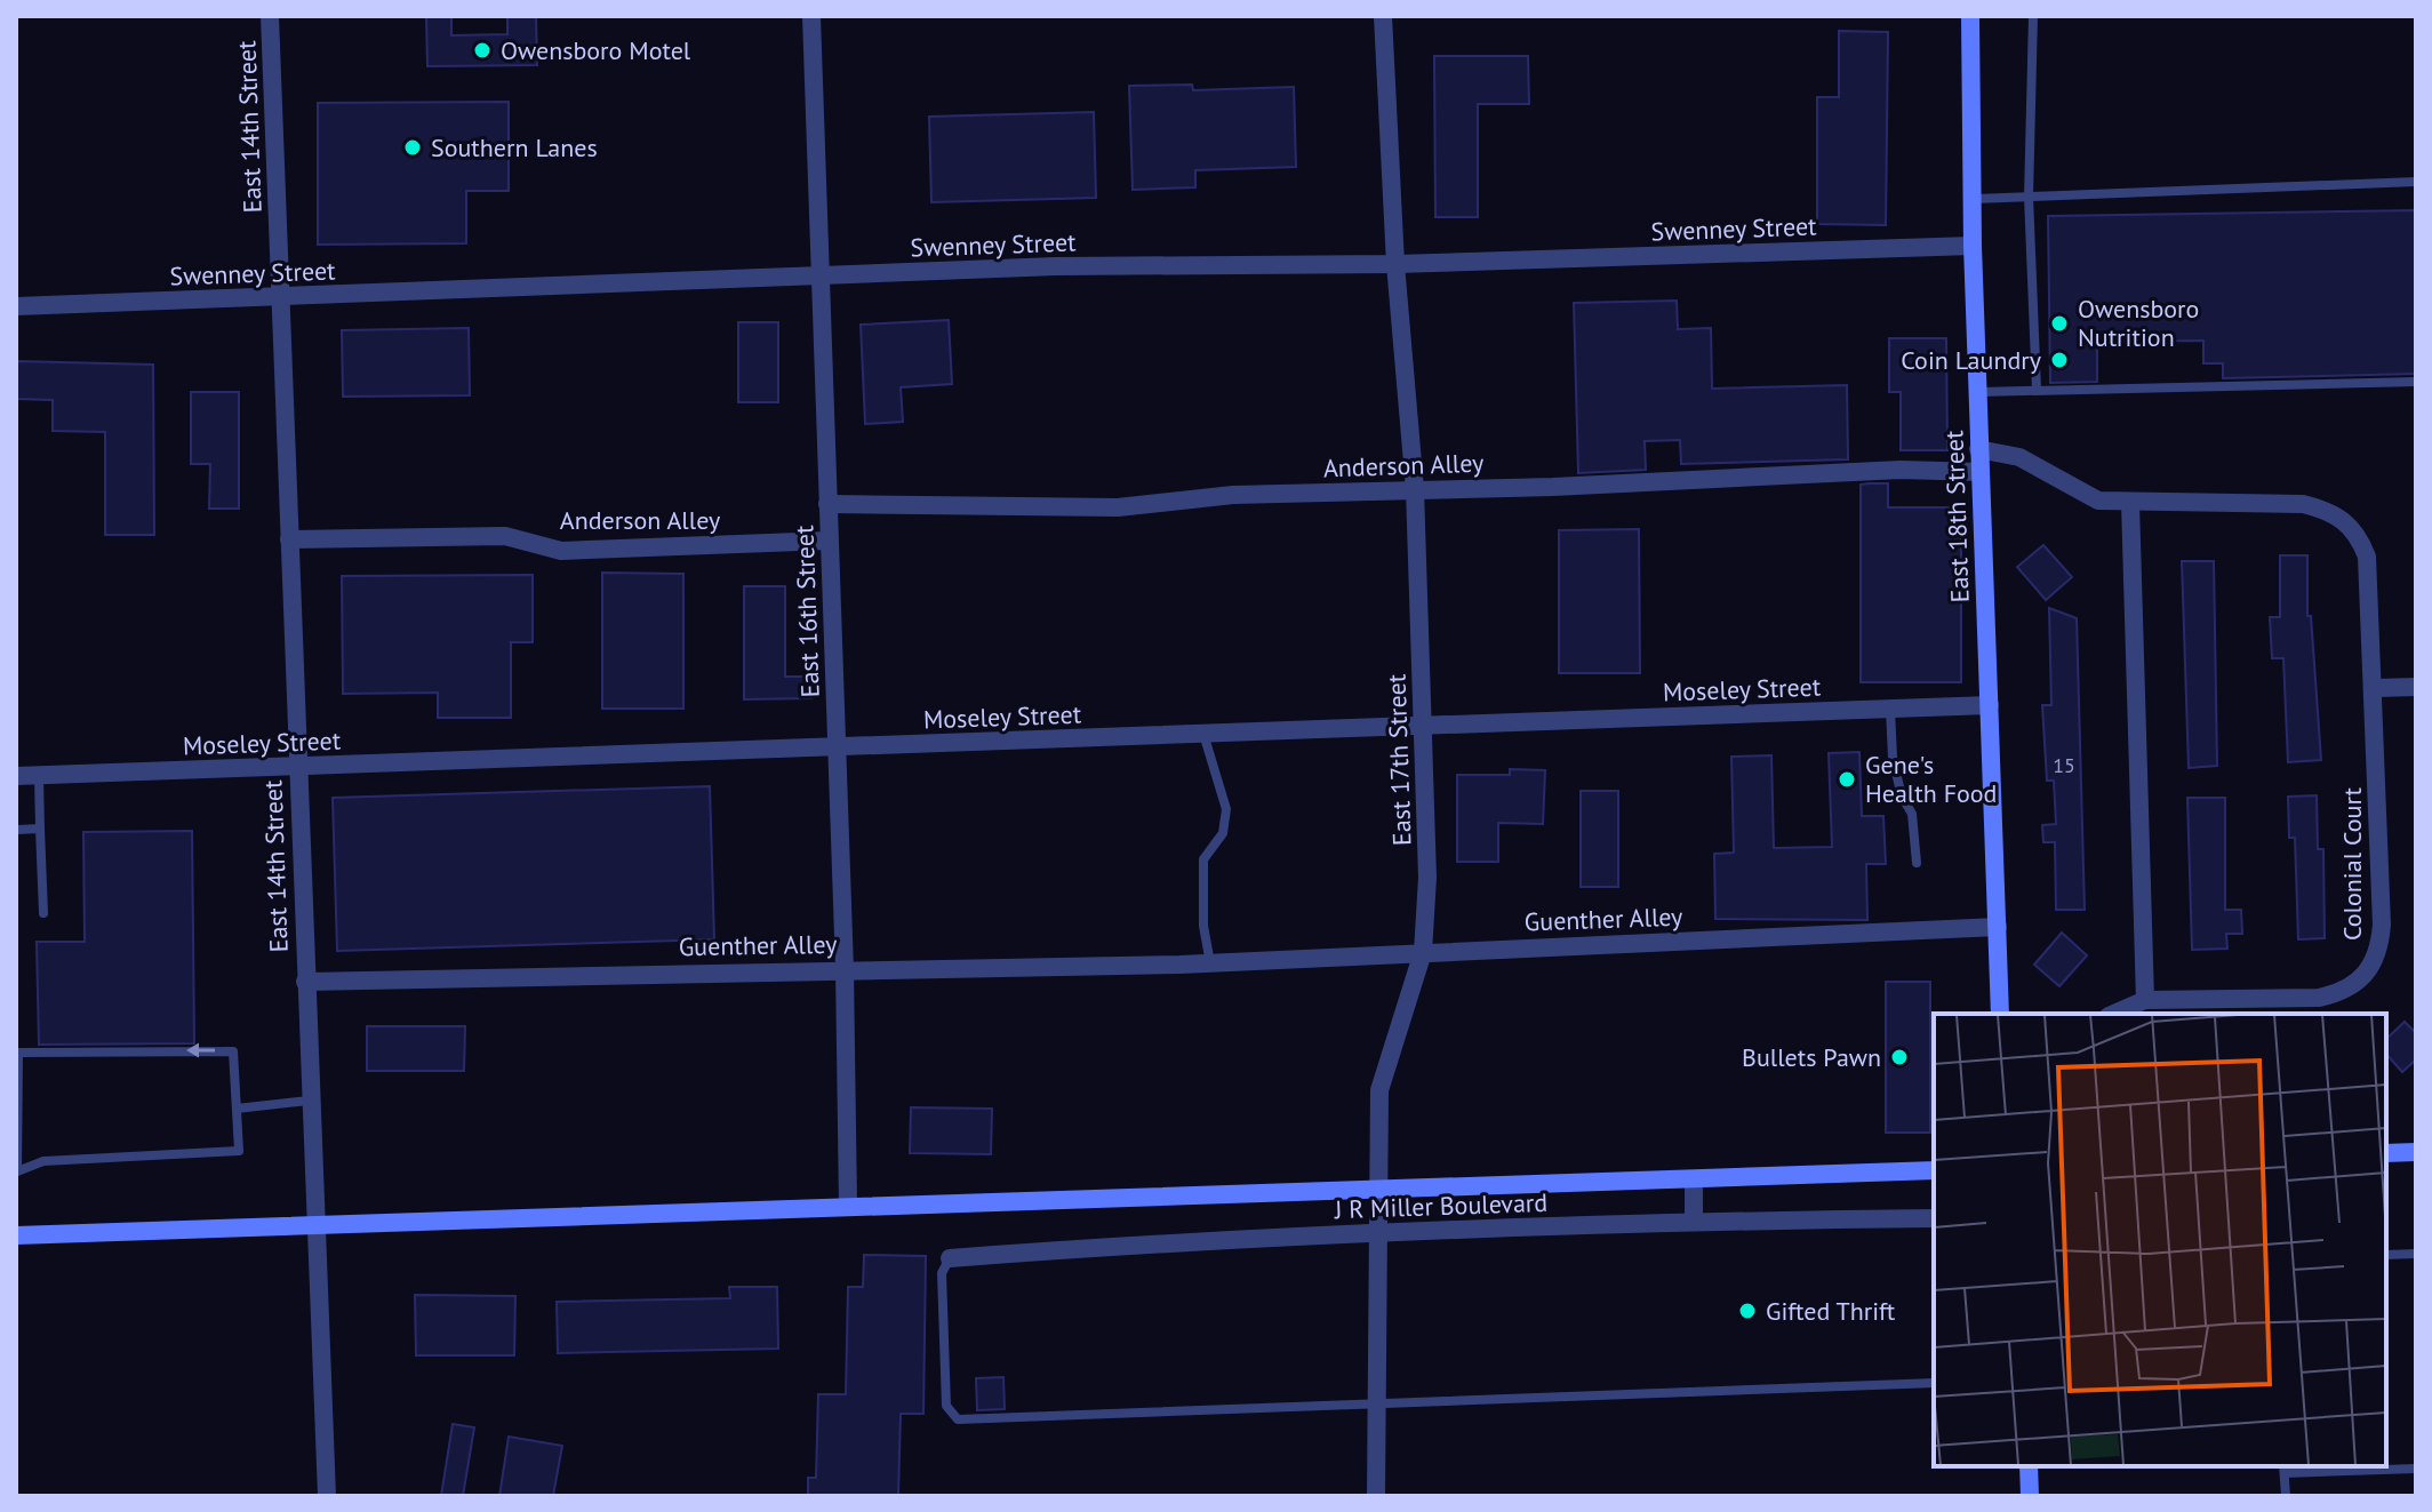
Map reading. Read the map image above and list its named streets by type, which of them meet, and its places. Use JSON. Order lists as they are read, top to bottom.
{
  "streets": {
    "street": [
      "East 14th Street",
      "Swenney Street",
      "Anderson Alley",
      "East 18th Street",
      "East 16th Street",
      "Moseley Street",
      "East 17th Street",
      "Colonial Court",
      "Guenther Alley",
      "J R Miller Boulevard"
    ]
  },
  "crossings": [
    ["East 14th Street", "Swenney Street"],
    ["East 14th Street", "Anderson Alley"],
    ["East 14th Street", "Moseley Street"],
    ["East 14th Street", "Guenther Alley"],
    ["Swenney Street", "East 18th Street"],
    ["Swenney Street", "East 16th Street"],
    ["Swenney Street", "East 17th Street"],
    ["Anderson Alley", "East 18th Street"],
    ["Anderson Alley", "East 16th Street"],
    ["Anderson Alley", "East 17th Street"],
    ["East 18th Street", "Moseley Street"],
    ["East 18th Street", "Colonial Court"],
    ["East 18th Street", "Guenther Alley"],
    ["East 16th Street", "Moseley Street"],
    ["East 16th Street", "Guenther Alley"],
    ["Moseley Street", "East 17th Street"],
    ["East 17th Street", "Guenther Alley"],
    ["East 17th Street", "J R Miller Boulevard"]
  ],
  "places": [
    "Owensboro Motel",
    "Southern Lanes",
    "Owensboro Nutrition",
    "Coin Laundry",
    "Gene's Health Food",
    "Bullets Pawn",
    "Gifted Thrift"
  ],
  "house_numbers": ["15"]
}
